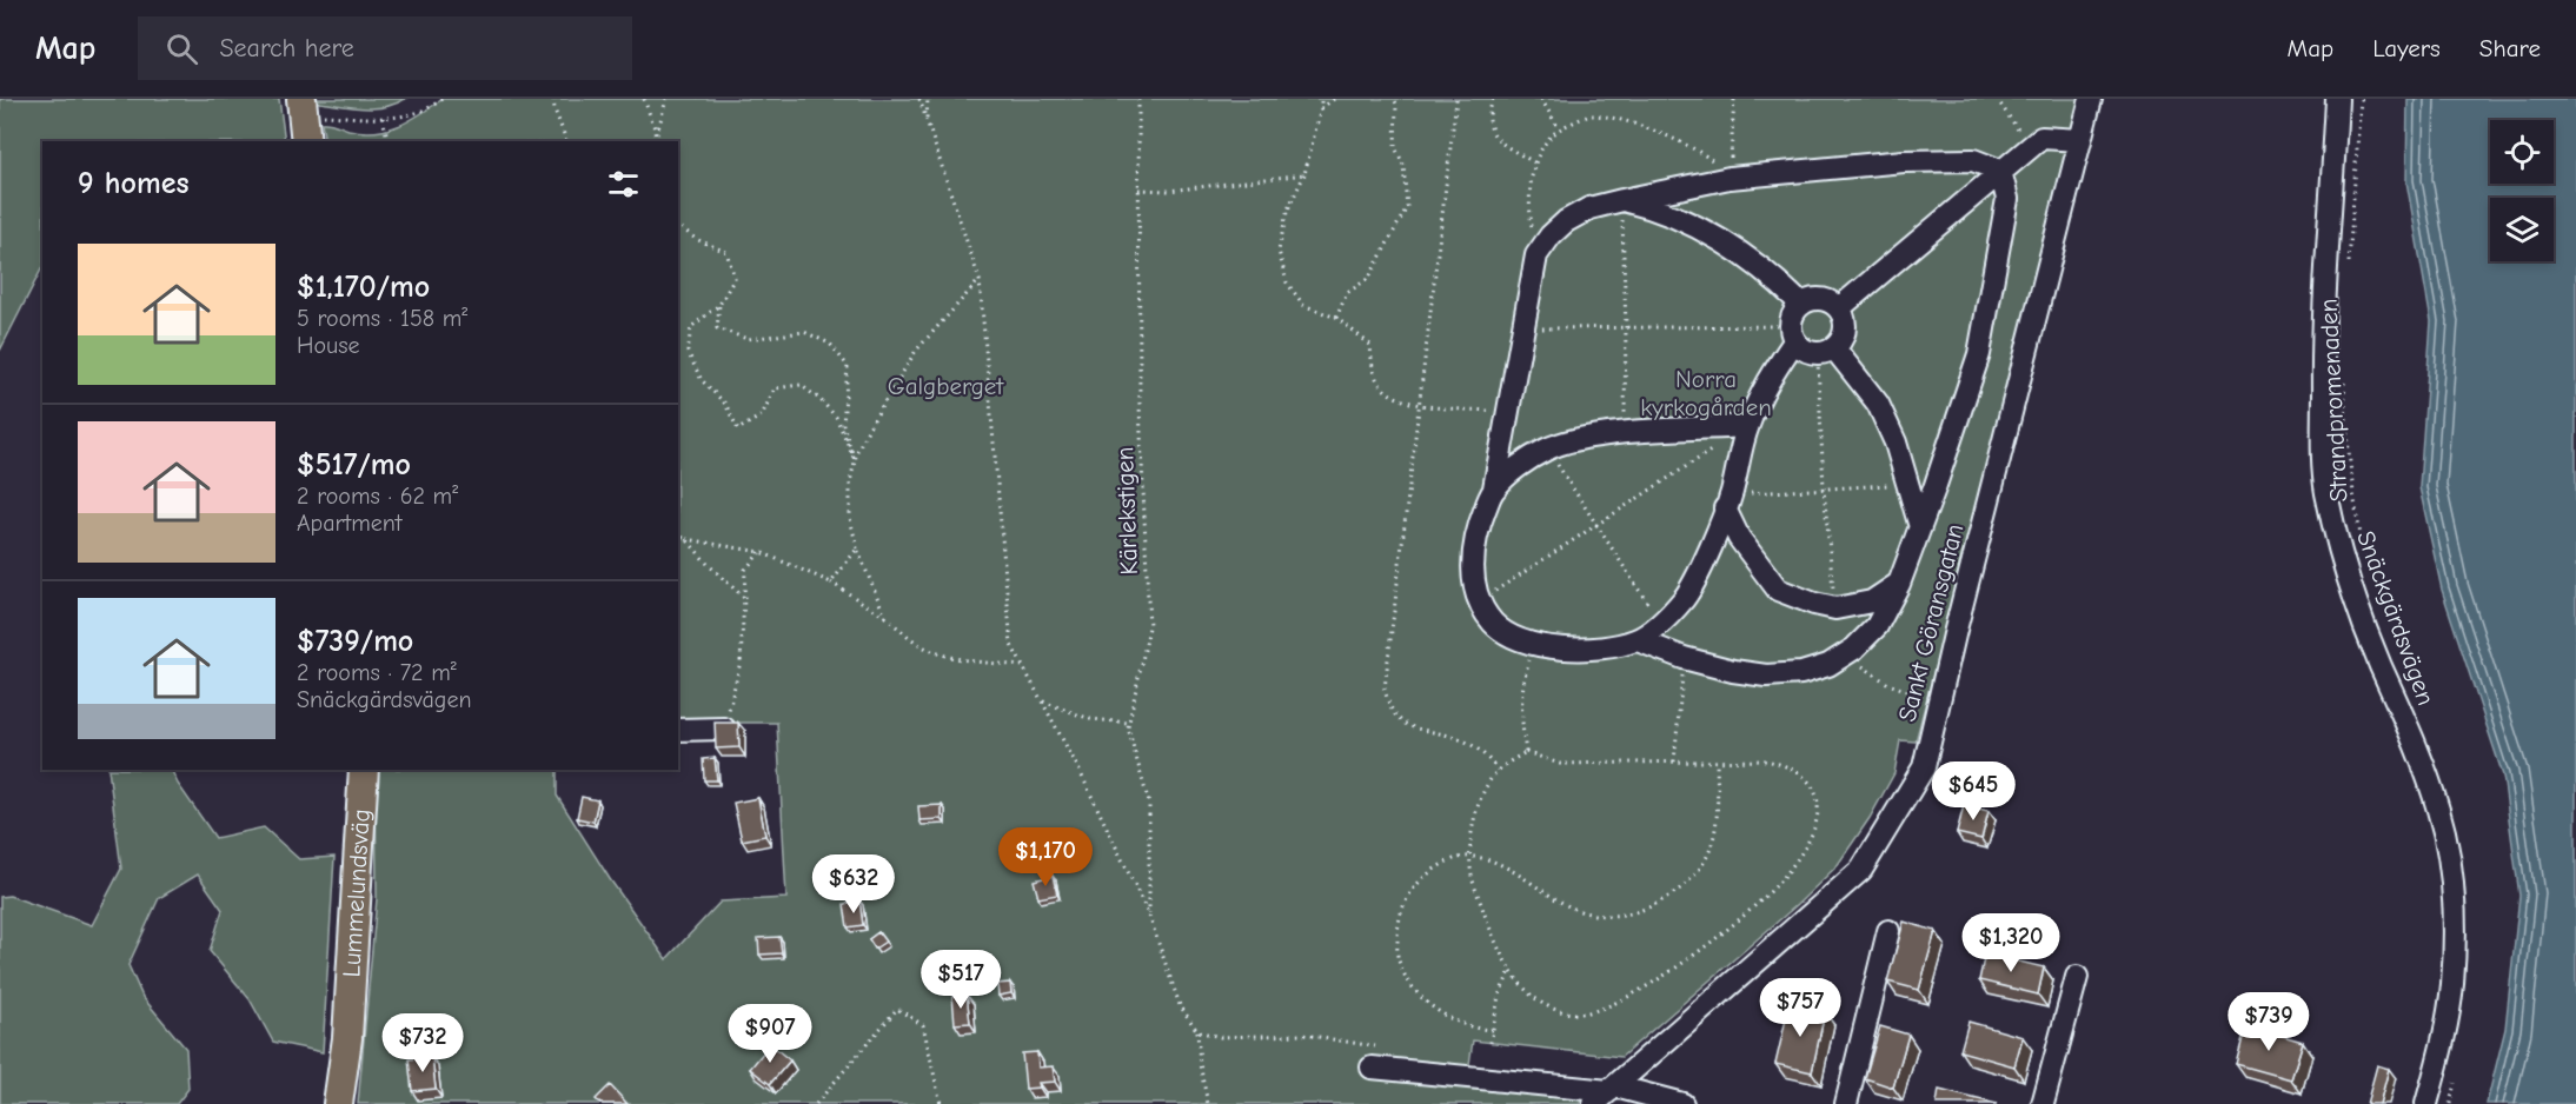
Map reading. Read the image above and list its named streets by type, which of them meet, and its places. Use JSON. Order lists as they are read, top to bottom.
{
  "streets": {
    "main road": ["Lummelundsväg"],
    "street": ["Snäckgärdsvägen", "Sankt Göransgatan"],
    "path": ["Strandpromenaden", "Kärlekstigen"]
  },
  "parks": ["Norra kyrkogården", "Galgberget"],
  "page": {
    "header": "Map",
    "search": "Search here",
    "nav": ["Map", "Layers", "Share"],
    "heading": "9 homes",
    "list": [
      {
        "name": "$1,170/mo",
        "note": "5 rooms · 158 m² · House"
      },
      {
        "name": "$517/mo",
        "note": "2 rooms · 62 m² · Apartment"
      },
      {
        "name": "$739/mo",
        "note": "2 rooms · 72 m² · Snäckgärdsvägen"
      }
    ],
    "price": [
      "$645",
      "$1,170",
      "$632",
      "$1,320",
      "$517",
      "$757",
      "$739",
      "$907",
      "$732"
    ]
  }
}
